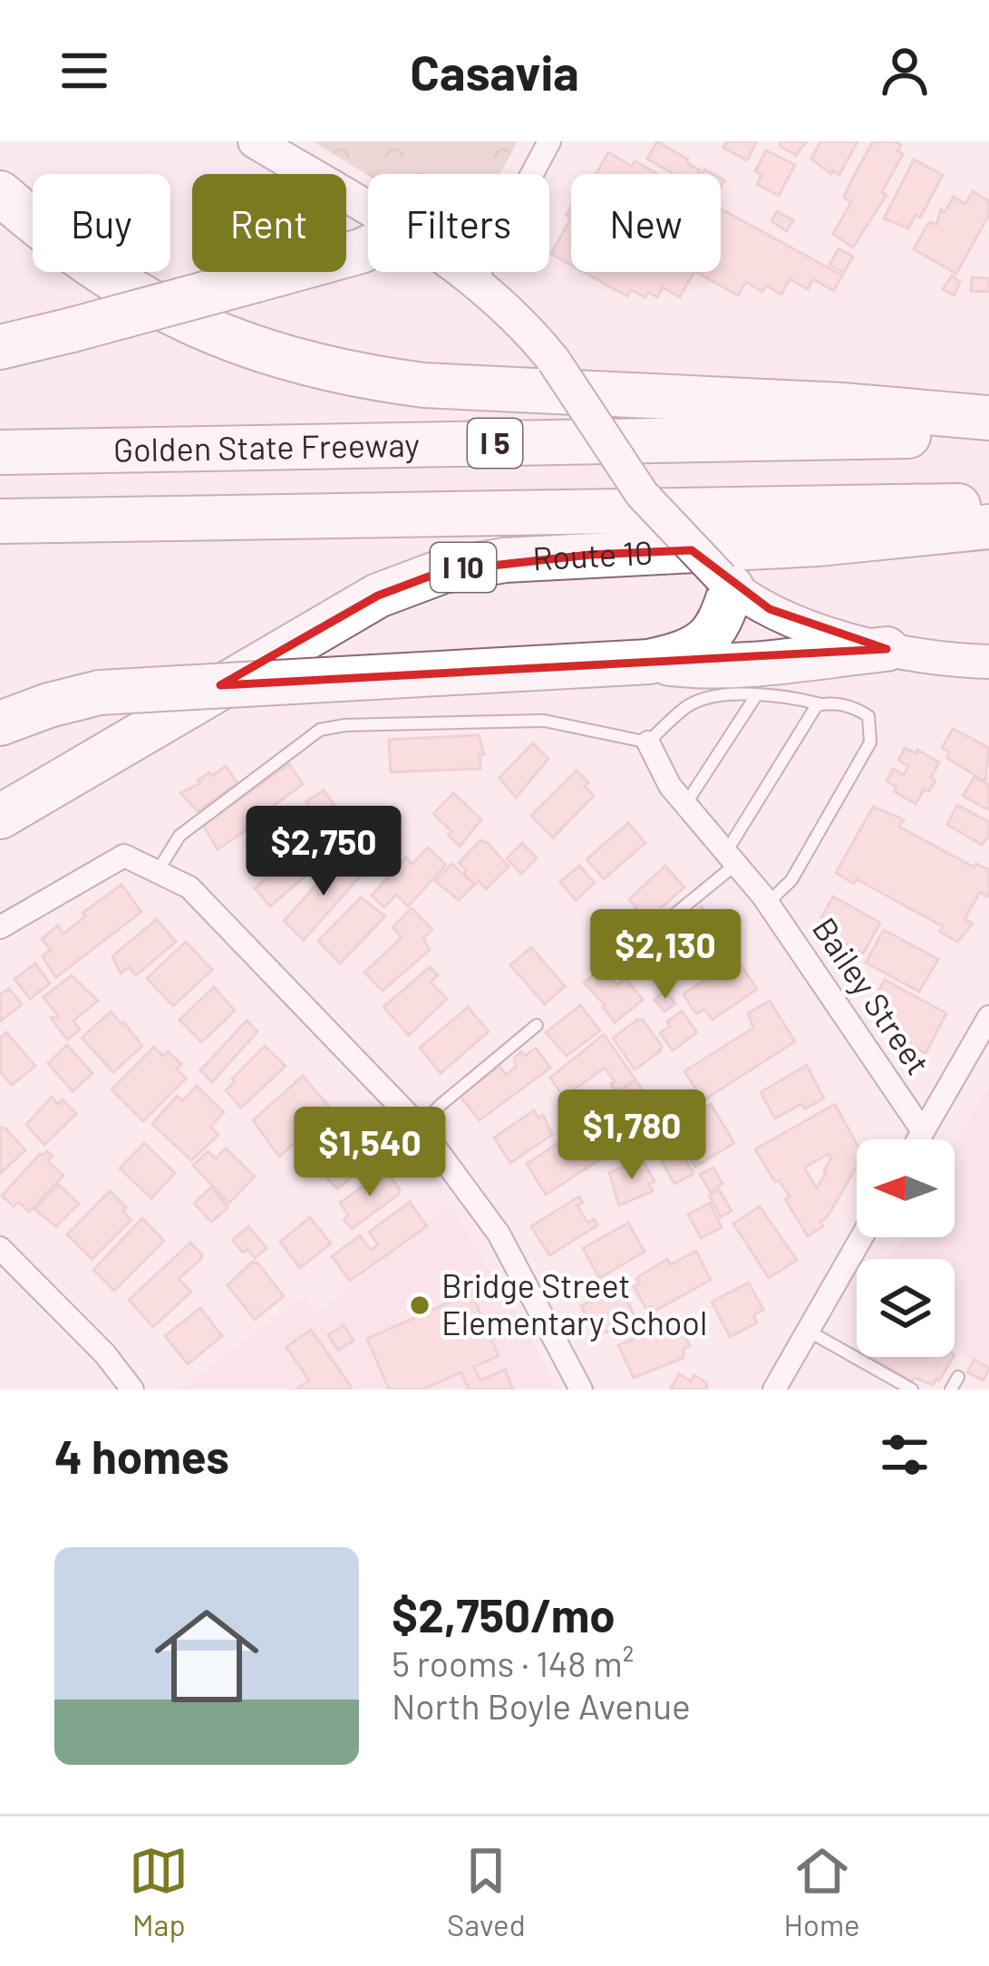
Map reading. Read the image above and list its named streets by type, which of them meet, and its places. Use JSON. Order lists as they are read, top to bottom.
{
  "streets": {
    "highway": [
      "I 5",
      "Golden State Freeway",
      "Route 10",
      "I 10"
    ],
    "street": ["Bailey Street"]
  },
  "places": ["Bridge Street Elementary School"],
  "north": "left",
  "page": {
    "header": "Casavia",
    "chip": [
      "Buy",
      "Rent",
      "Filters",
      "New"
    ],
    "price": [
      "$2,750",
      "$2,130",
      "$1,780",
      "$1,540"
    ],
    "heading": "4 homes",
    "list": [
      {
        "name": "$2,750/mo",
        "note": "5 rooms · 148 m² · North Boyle Avenue"
      }
    ],
    "tabs": ["Map", "Saved", "Home"]
  }
}
